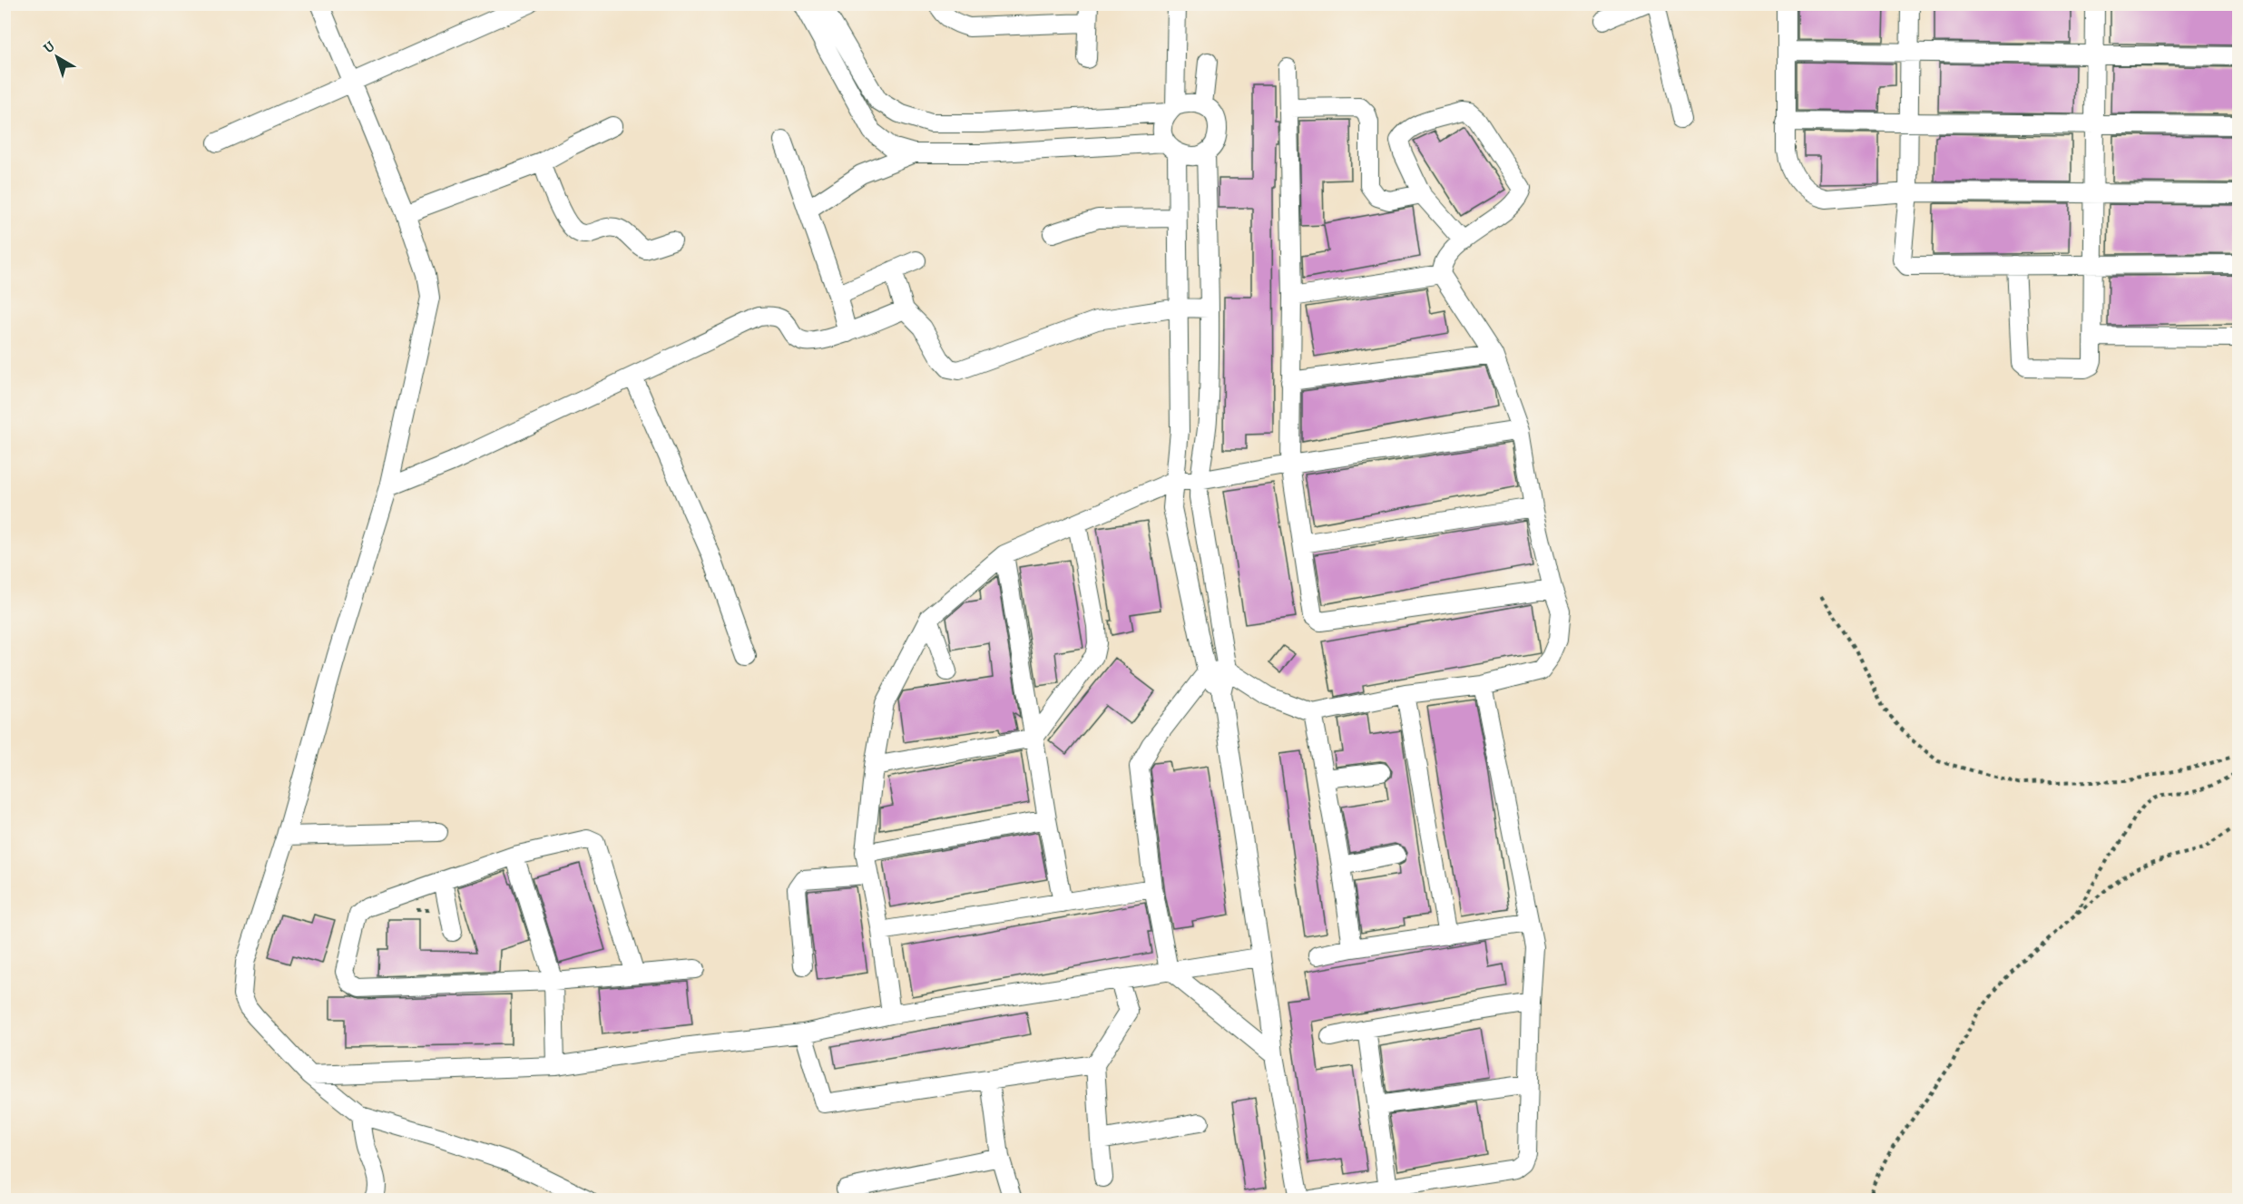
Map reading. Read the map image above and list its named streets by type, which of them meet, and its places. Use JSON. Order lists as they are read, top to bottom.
{
  "north": "top left"
}
